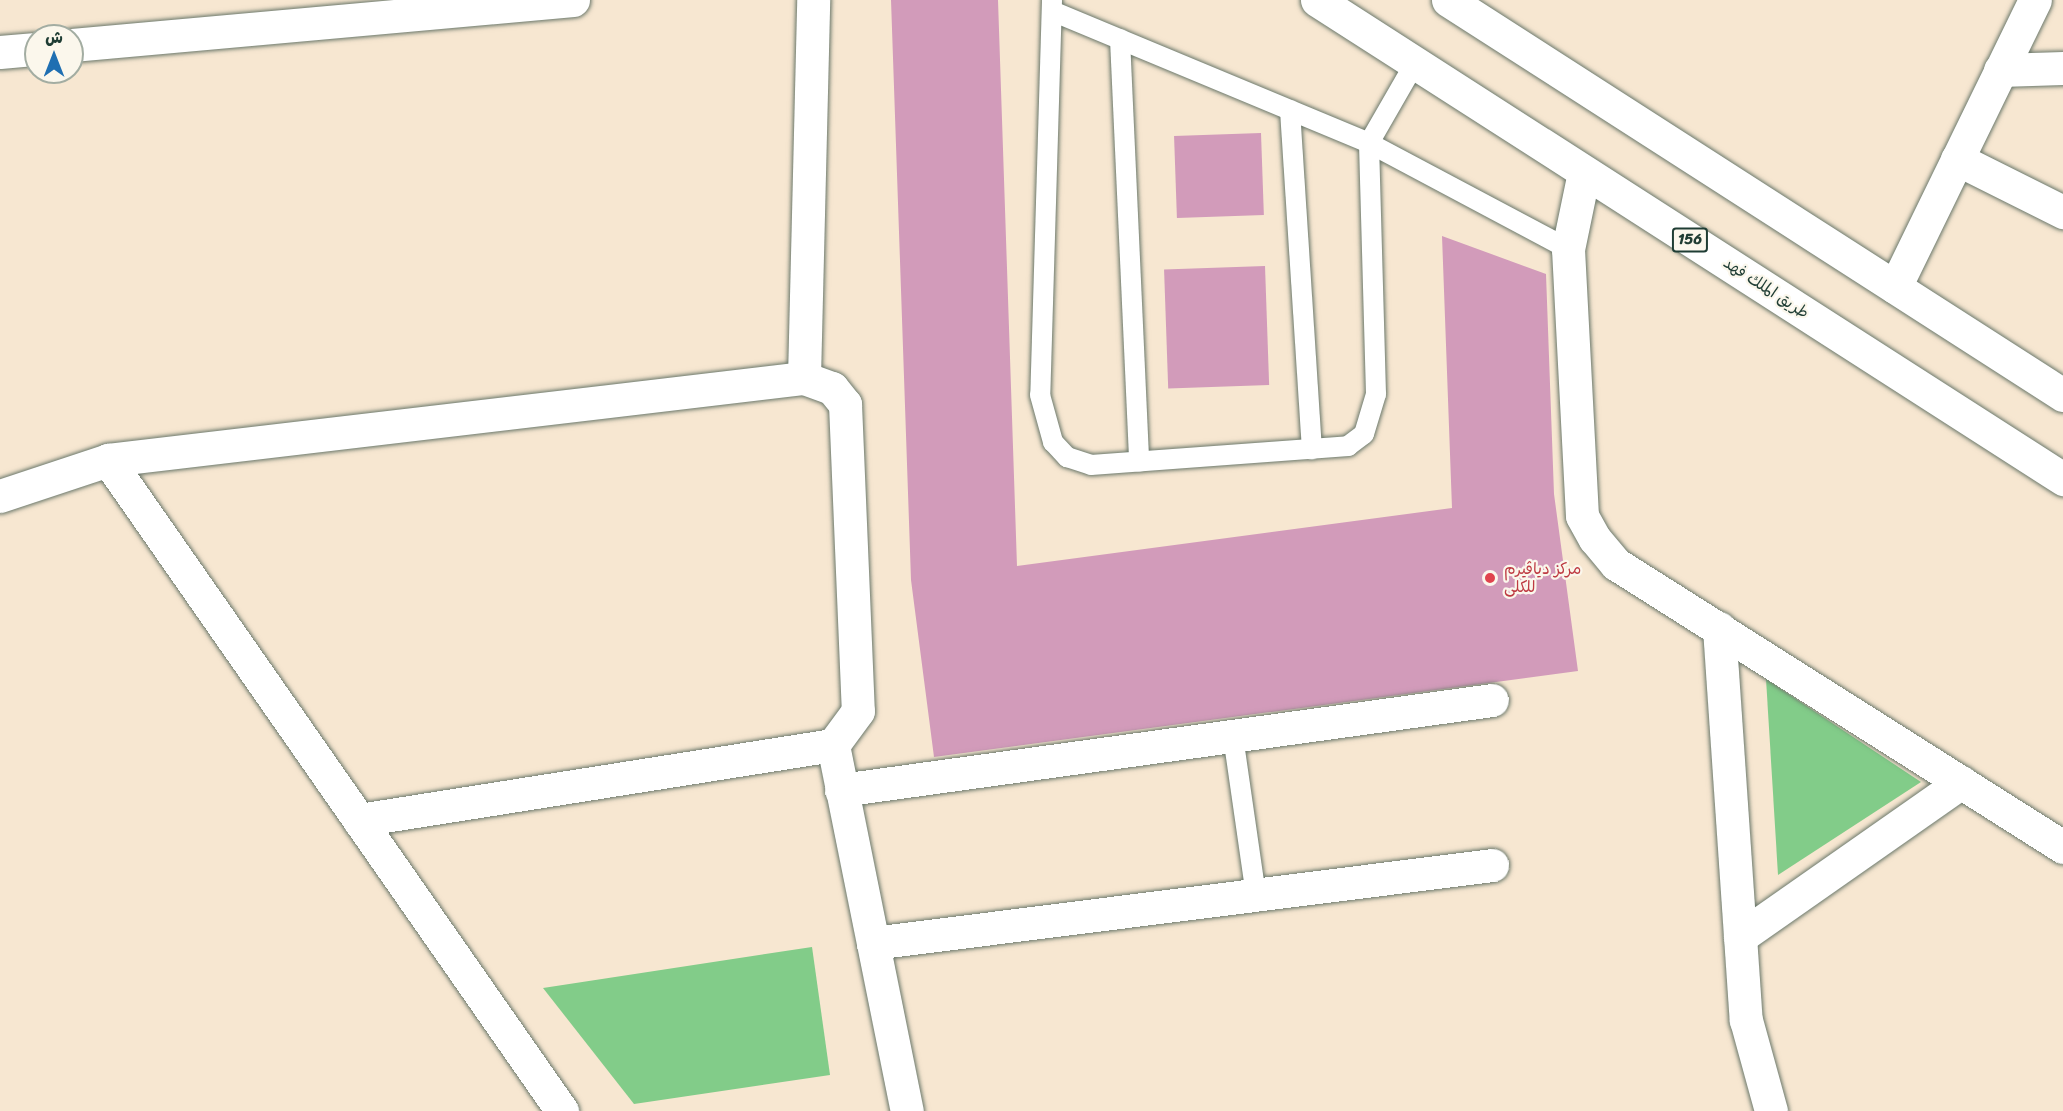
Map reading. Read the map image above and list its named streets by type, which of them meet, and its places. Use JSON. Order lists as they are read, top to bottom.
{
  "streets": {
    "main road": ["156", "طريق الملك فهد"]
  },
  "places": ["مركز دياڤيرم للكلى"],
  "north": "top"
}
